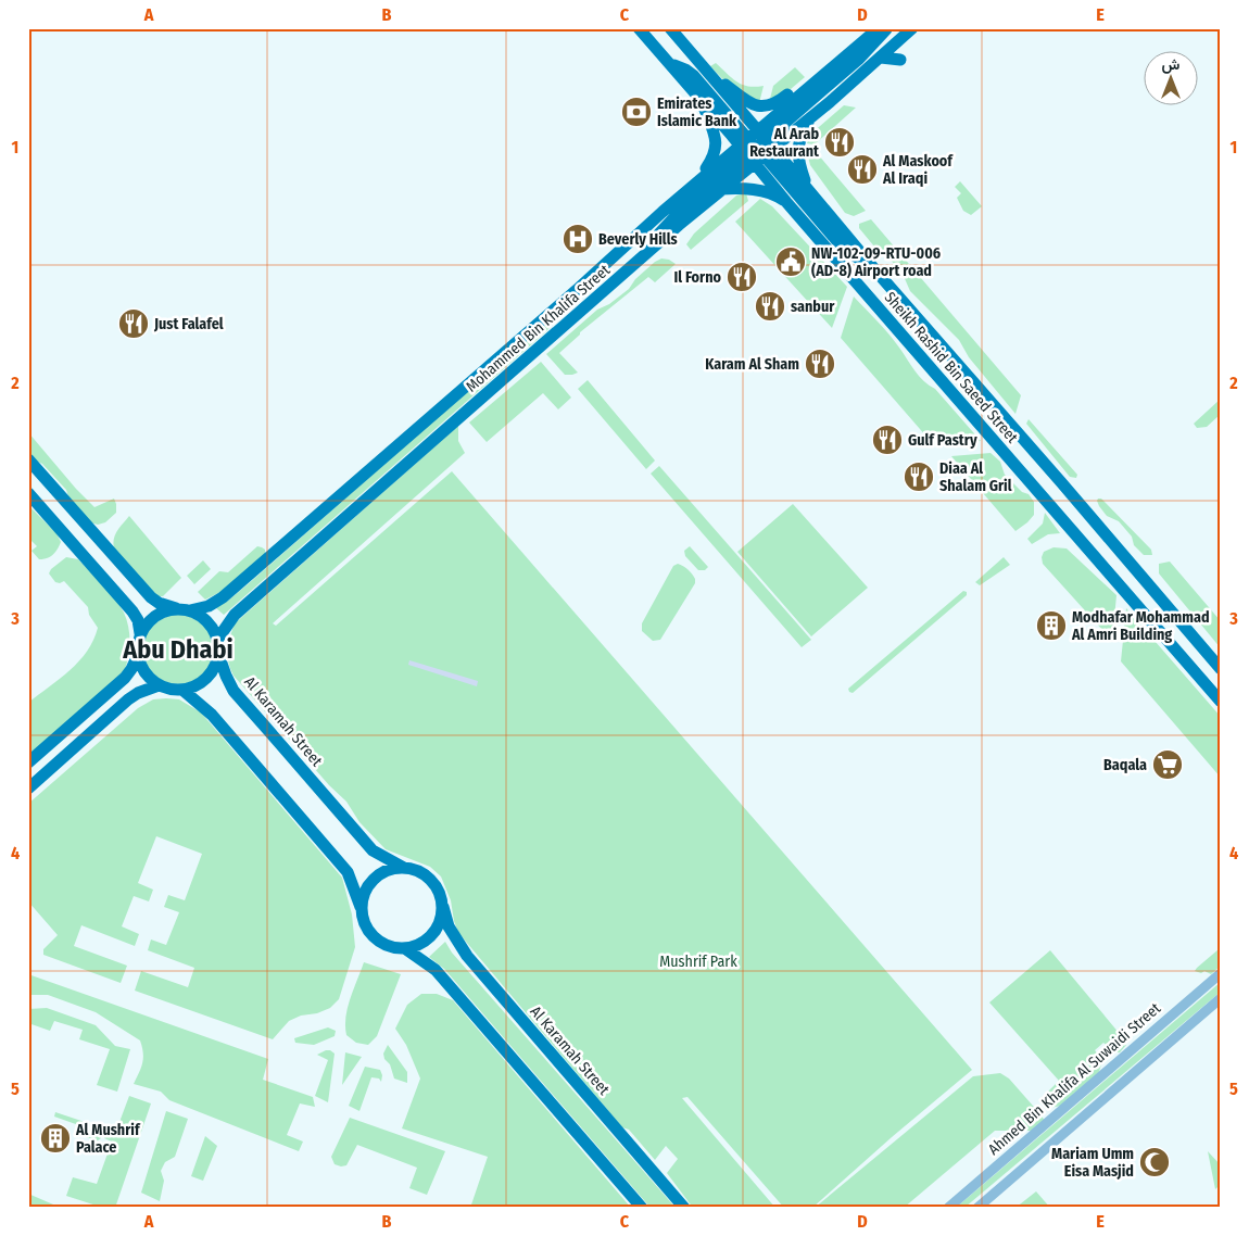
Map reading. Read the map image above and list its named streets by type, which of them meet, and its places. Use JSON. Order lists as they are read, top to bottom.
{
  "streets": {
    "main road": ["Mohammed Bin Khalifa Street", "Sheikh Rashid Bin Saeed Street", "Al Karamah Street"],
    "street": ["Ahmed Bin Khalifa Al Suwaidi Street"]
  },
  "crossings": [
    ["Mohammed Bin Khalifa Street", "Sheikh Rashid Bin Saeed Street"],
    ["Mohammed Bin Khalifa Street", "Al Karamah Street"]
  ],
  "districts": ["Abu Dhabi"],
  "parks": ["Mushrif Park"],
  "places": {
    "bank": ["Emirates Islamic Bank"],
    "restaurant": [
      "Al Arab Restaurant",
      "Al Maskoof Al Iraqi",
      "Il Forno",
      "sanbur",
      "Just Falafel",
      "Karam Al Sham",
      "Gulf Pastry",
      "Diaa Al Shalam Gril"
    ],
    "hospital": ["Beverly Hills"],
    "public building": ["NW-102-09-RTU-006 (AD-8) Airport road"],
    "building": ["Modhafar Mohammad Al Amri Building", "Al Mushrif Palace"],
    "supermarket": ["Baqala"],
    "mosque": ["Mariam Umm Eisa Masjid"]
  },
  "north": "top",
  "grid": {
    "columns": [
      "A",
      "B",
      "C",
      "D",
      "E"
    ],
    "rows": [
      "1",
      "2",
      "3",
      "4",
      "5"
    ]
  }
}
